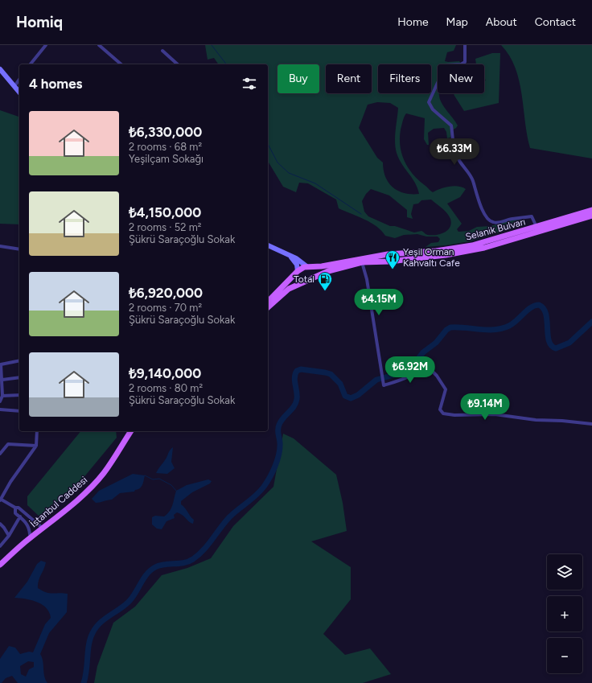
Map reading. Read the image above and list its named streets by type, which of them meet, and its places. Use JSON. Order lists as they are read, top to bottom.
{
  "streets": {
    "main road": ["Selanik Bulvarı", "İstanbul Caddesi"]
  },
  "places": {
    "restaurant": ["Yeşil Orman Kahvaltı Cafe"],
    "fuel station": ["Total"]
  },
  "page": {
    "header": "Homiq",
    "nav": [
      "Home",
      "Map",
      "About",
      "Contact"
    ],
    "chip": [
      "Buy",
      "Rent",
      "Filters",
      "New"
    ],
    "heading": "4 homes",
    "list": [
      {
        "name": "₺6,330,000",
        "note": "2 rooms · 68 m² · Yeşilçam Sokağı"
      },
      {
        "name": "₺4,150,000",
        "note": "2 rooms · 52 m² · Şükrü Saraçoğlu Sokak"
      },
      {
        "name": "₺6,920,000",
        "note": "2 rooms · 70 m² · Şükrü Saraçoğlu Sokak"
      },
      {
        "name": "₺9,140,000",
        "note": "2 rooms · 80 m² · Şükrü Saraçoğlu Sokak"
      }
    ],
    "price": [
      "₺6.33M",
      "₺4.15M",
      "₺6.92M",
      "₺9.14M"
    ],
    "map_buttons": ["+", "−"]
  }
}
